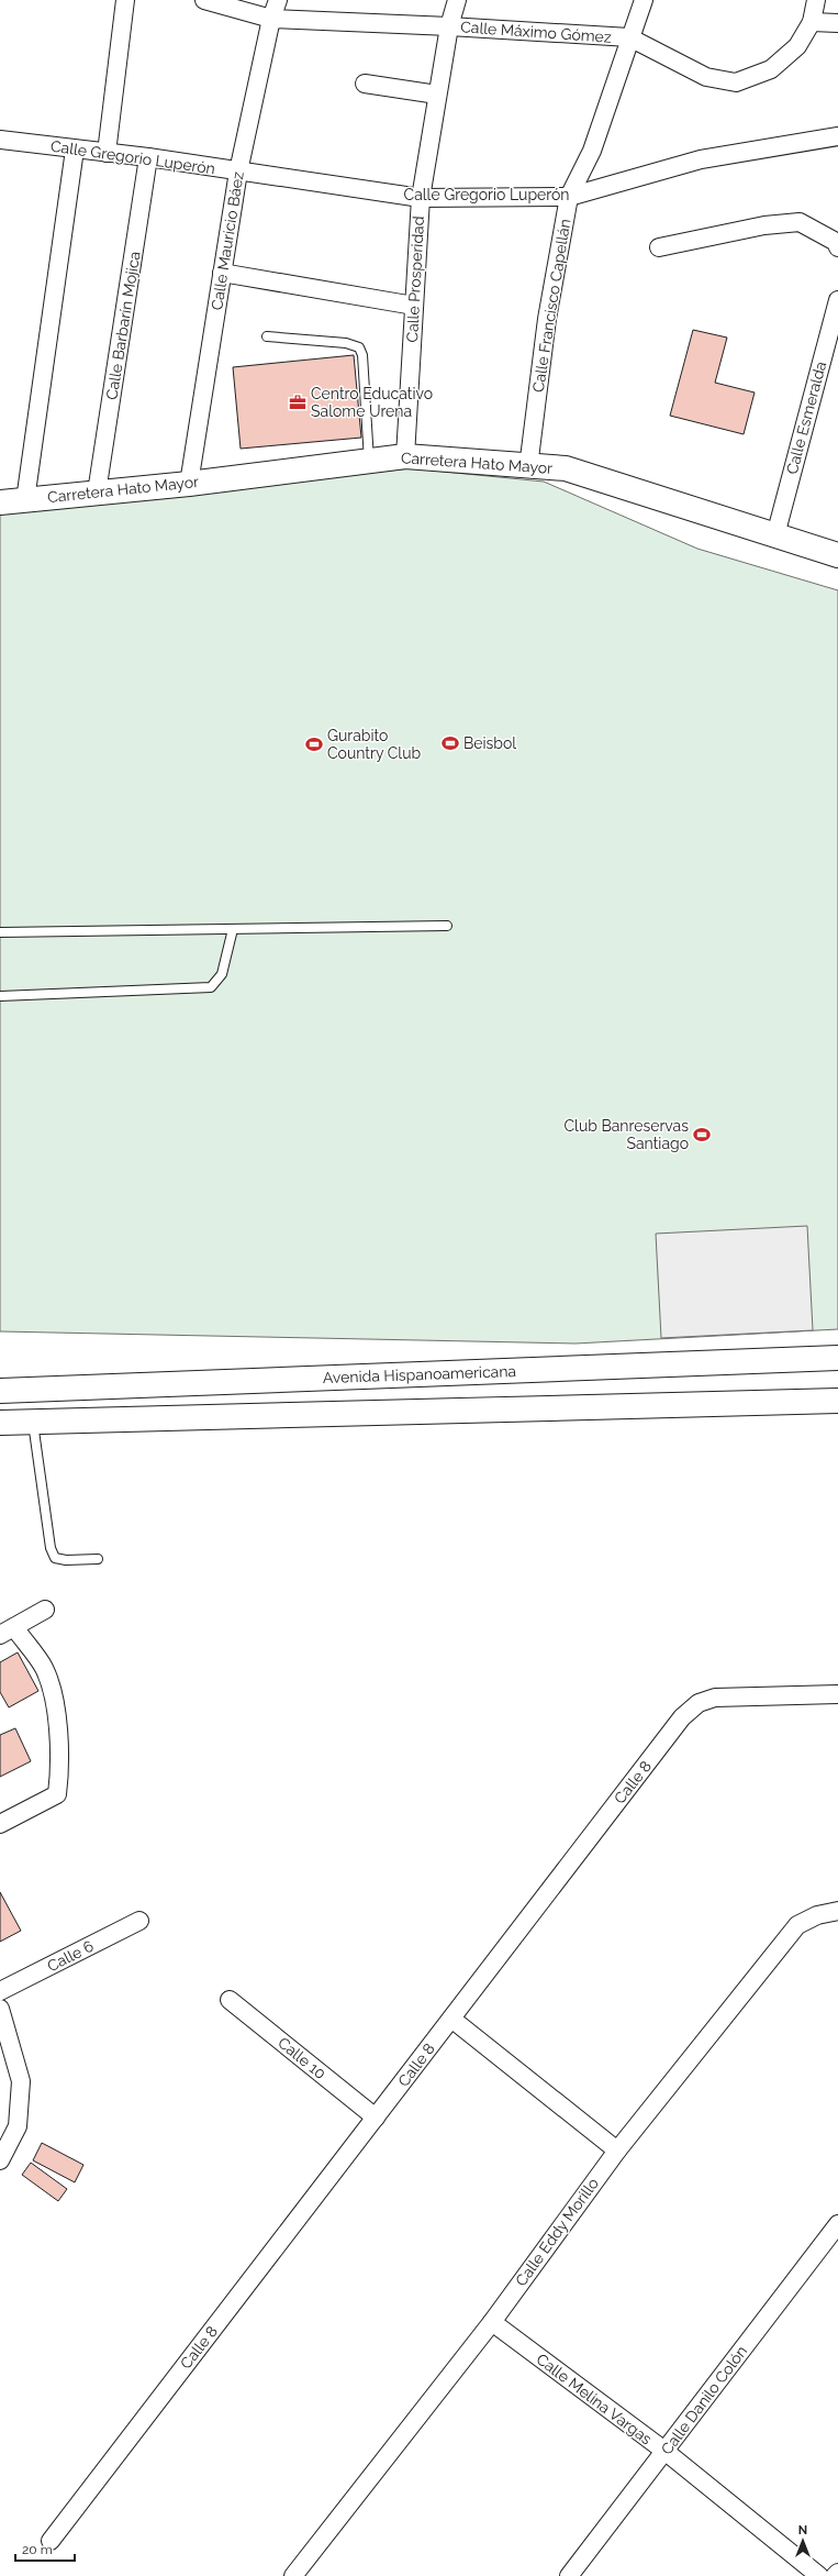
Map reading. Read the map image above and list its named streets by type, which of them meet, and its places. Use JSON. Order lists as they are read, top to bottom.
{
  "streets": {
    "main road": ["Carretera Hato Mayor", "Avenida Hispanoamericana"],
    "street": [
      "Calle Máximo Gómez",
      "Calle Gregorio Luperón",
      "Calle Mauricio Báez",
      "Calle Prosperidad",
      "Calle Francisco Capellán",
      "Calle Barbarín Mojica",
      "Calle Esmeralda",
      "Calle 8",
      "Calle 6",
      "Calle 10",
      "Calle Eddy Morillo",
      "Calle Melina Vargas",
      "Calle Danilo Colón"
    ]
  },
  "crossings": [
    ["Calle Máximo Gómez", "Calle Mauricio Báez"],
    ["Calle Máximo Gómez", "Calle Prosperidad"],
    ["Calle Máximo Gómez", "Calle Francisco Capellán"],
    ["Calle Gregorio Luperón", "Calle Mauricio Báez"],
    ["Calle Gregorio Luperón", "Calle Prosperidad"],
    ["Calle Gregorio Luperón", "Calle Francisco Capellán"],
    ["Calle Gregorio Luperón", "Calle Barbarín Mojica"],
    ["Calle Mauricio Báez", "Carretera Hato Mayor"],
    ["Calle Prosperidad", "Carretera Hato Mayor"],
    ["Calle Francisco Capellán", "Carretera Hato Mayor"],
    ["Calle Barbarín Mojica", "Carretera Hato Mayor"],
    ["Calle Esmeralda", "Carretera Hato Mayor"],
    ["Calle 8", "Calle 10"],
    ["Calle Eddy Morillo", "Calle Melina Vargas"],
    ["Calle Melina Vargas", "Calle Danilo Colón"]
  ],
  "places": {
    "office": ["Centro Educativo Salome Urena"],
    "sports": ["Beisbol", "Gurabito Country Club", "Club Banreservas Santiago"]
  },
  "scale_bar": "20 m",
  "north": "top"
}
